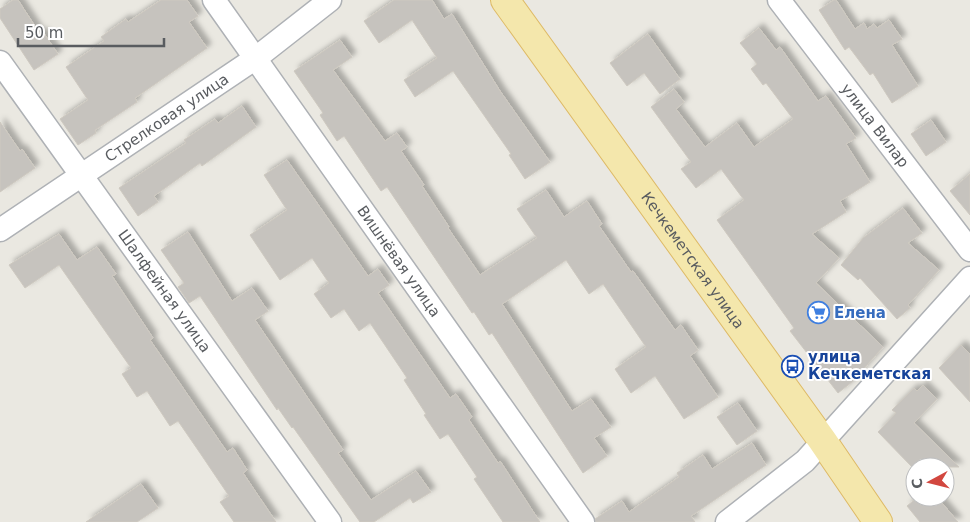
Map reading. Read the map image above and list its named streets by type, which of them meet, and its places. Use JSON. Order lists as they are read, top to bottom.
{
  "streets": {
    "main road": ["Кечкеметская улица"],
    "street": [
      "Стрелковая улица",
      "улица Вилар",
      "Вишнёвая улица",
      "Шалфейная улица"
    ]
  },
  "crossings": [
    ["Стрелковая улица", "Вишнёвая улица"],
    ["Стрелковая улица", "Шалфейная улица"]
  ],
  "places": {
    "supermarket": ["Елена"],
    "bus stop": ["улица Кечкеметская"]
  },
  "scale_bar": "50 m",
  "north": "left"
}
